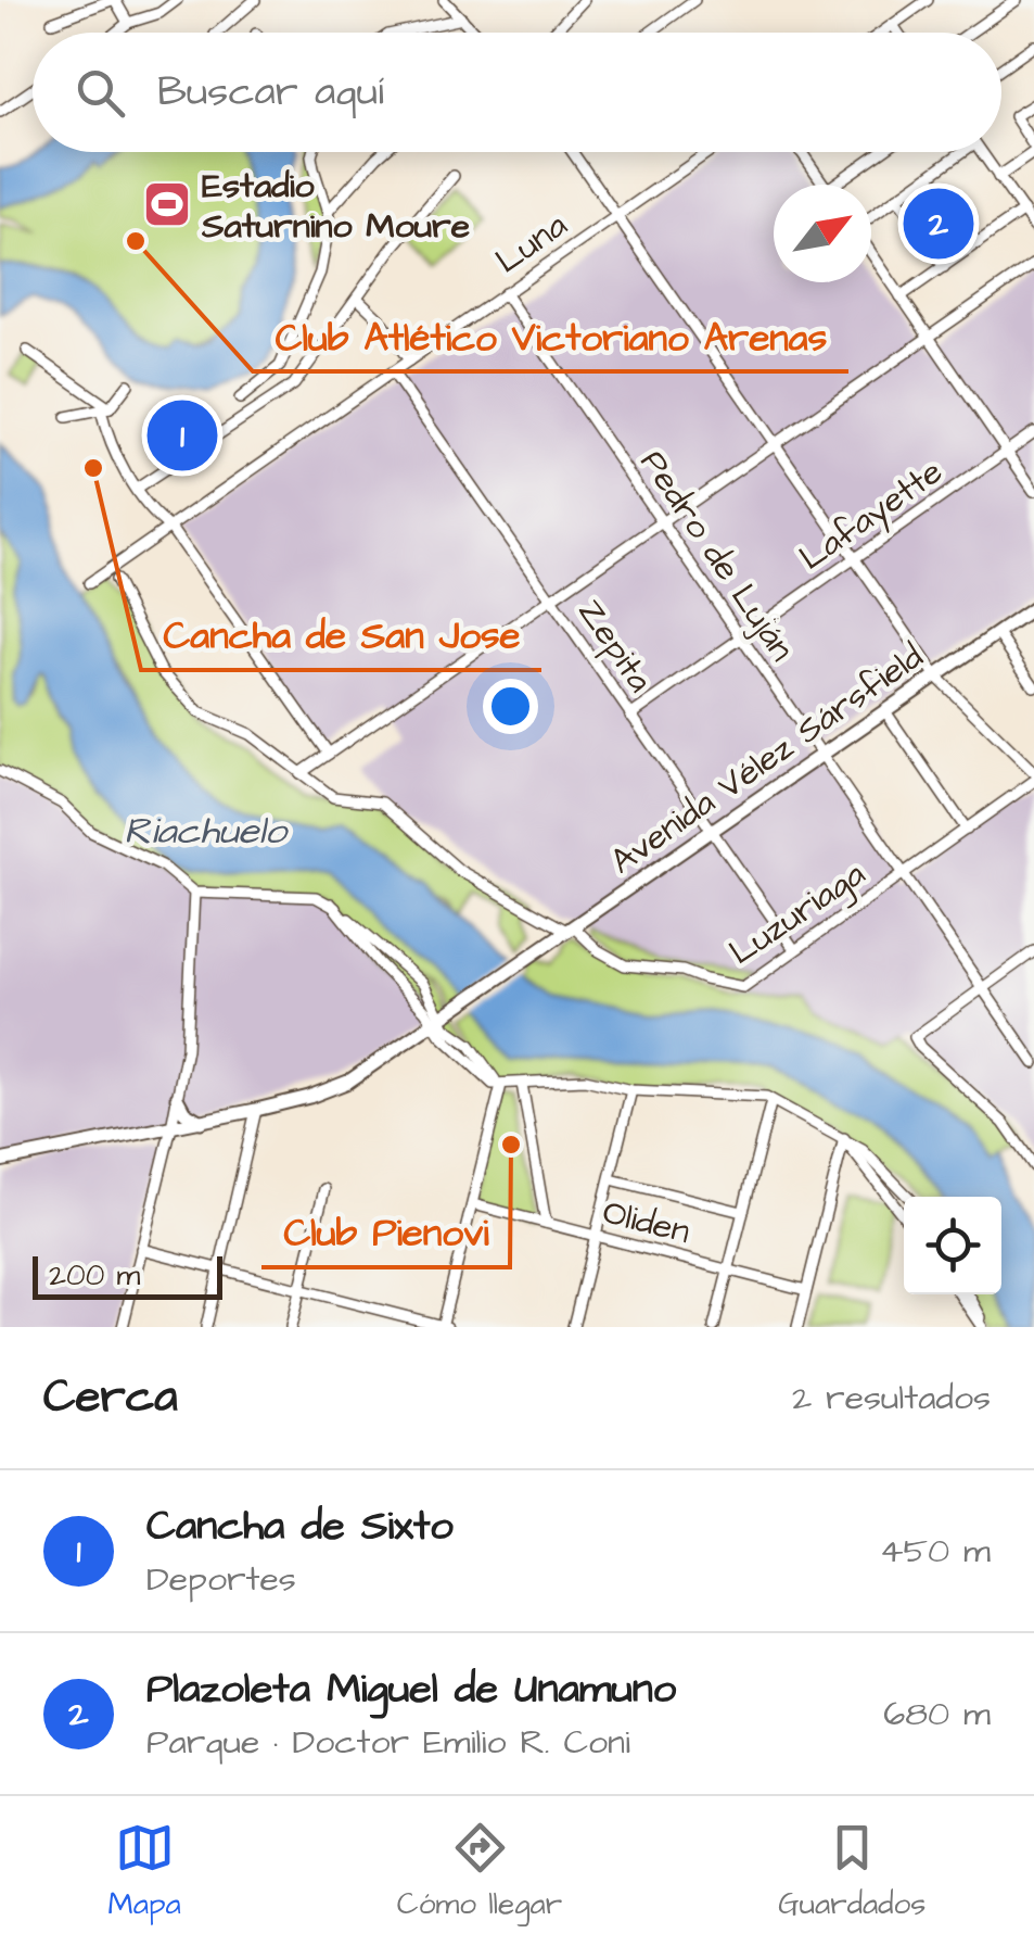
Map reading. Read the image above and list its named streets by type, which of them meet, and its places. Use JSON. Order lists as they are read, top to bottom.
{
  "streets": {
    "main road": ["Avenida Vélez Sársfield"],
    "street": [
      "Luna",
      "Lafayette",
      "Pedro de Luján",
      "Zepita",
      "Luzuriaga",
      "Oliden"
    ]
  },
  "crossings": [
    ["Luna", "Pedro de Luján"],
    ["Luna", "Zepita"],
    ["Lafayette", "Pedro de Luján"],
    ["Lafayette", "Zepita"],
    ["Pedro de Luján", "Avenida Vélez Sársfield"],
    ["Pedro de Luján", "Luzuriaga"],
    ["Zepita", "Avenida Vélez Sársfield"],
    ["Zepita", "Luzuriaga"],
    ["Avenida Vélez Sársfield", "Luzuriaga"]
  ],
  "water": ["Riachuelo"],
  "places": {
    "sports": ["Estadio Saturnino Moure"],
    "other": ["Club Atlético Victoriano Arenas", "Cancha de San Jose", "Club Pienovi"]
  },
  "scale_bar": "200 m",
  "north": "top right",
  "page": {
    "search": "Buscar aquí",
    "pins": ["2", "1"],
    "scale": "200 m",
    "heading": ["Cerca", "2 resultados"],
    "list": [
      {
        "mark": "1",
        "name": "Cancha de Sixto",
        "note": "Deportes",
        "value": "450 m"
      },
      {
        "mark": "2",
        "name": "Plazoleta Miguel de Unamuno",
        "note": "Parque · Doctor Emilio R. Coni",
        "value": "680 m"
      }
    ],
    "nav": ["Mapa", "Cómo llegar", "Guardados"]
  }
}
